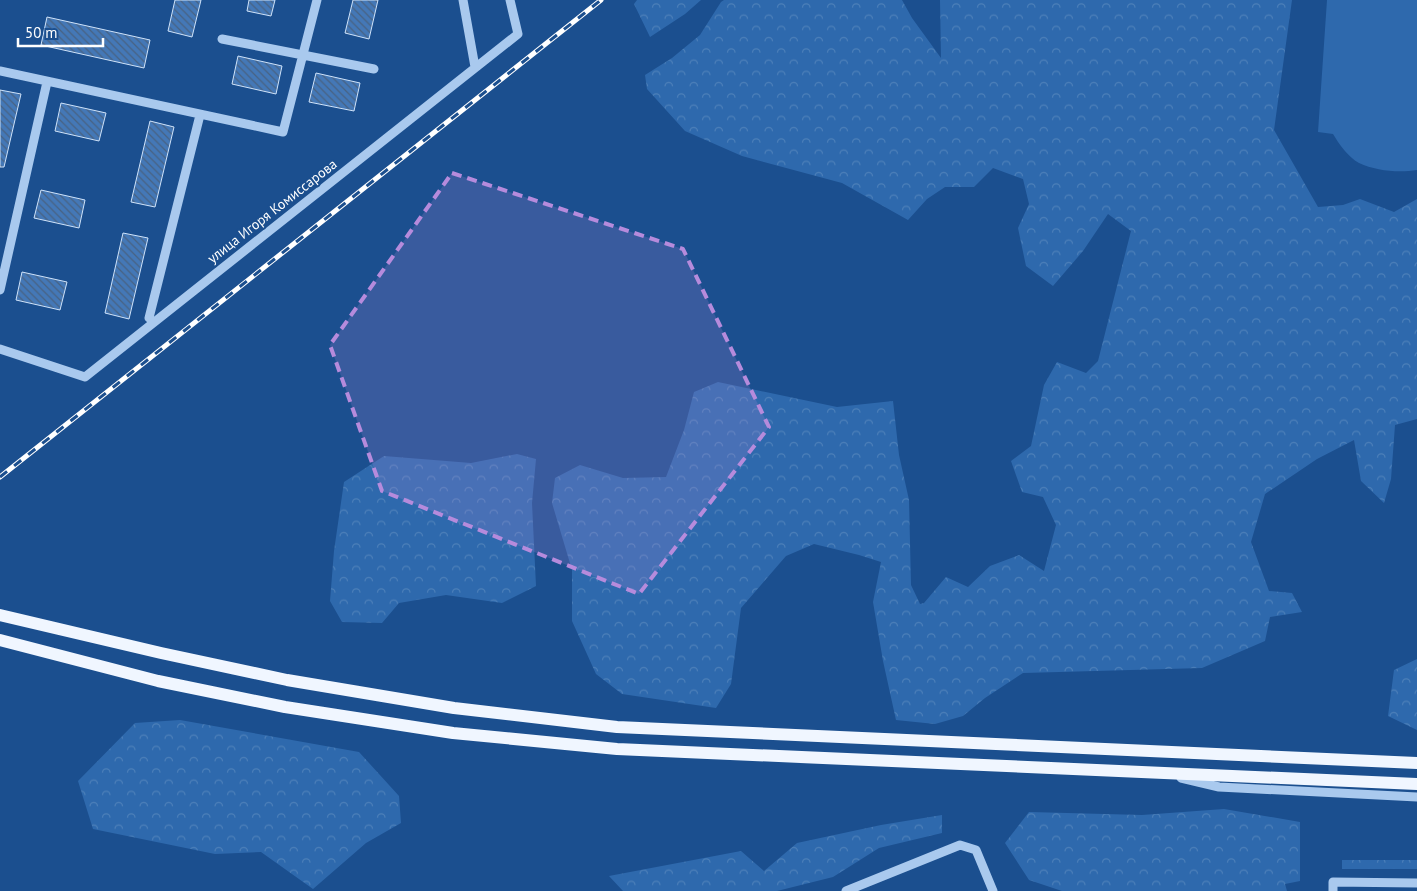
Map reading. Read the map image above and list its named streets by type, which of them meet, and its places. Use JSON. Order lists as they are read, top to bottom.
{
  "streets": {
    "street": ["улица Игоря Комиссарова"]
  },
  "scale_bar": "50 m"
}
